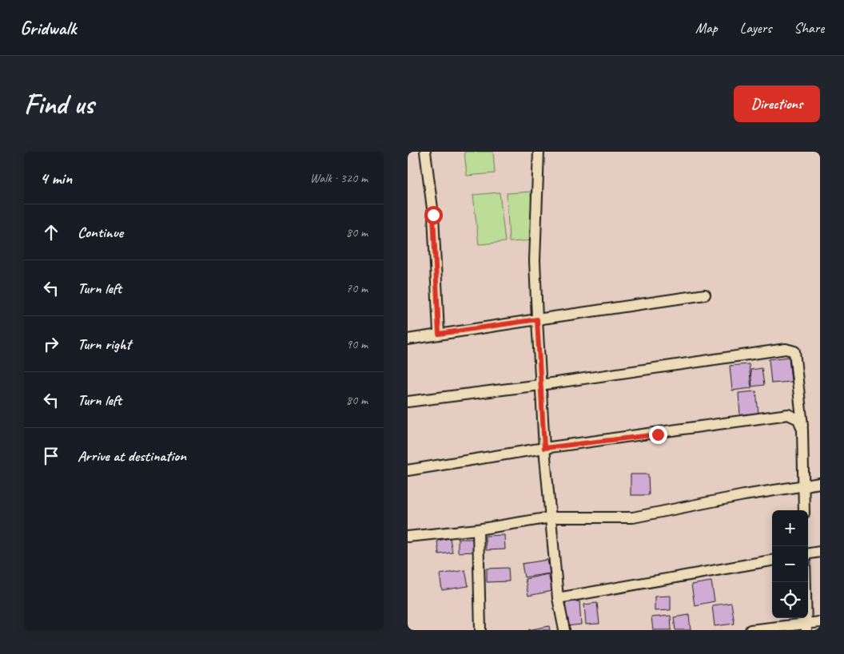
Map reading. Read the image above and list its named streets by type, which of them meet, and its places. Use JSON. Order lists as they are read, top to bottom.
{
  "page": {
    "header": "Gridwalk",
    "nav": ["Map", "Layers", "Share"],
    "buttons": "Directions",
    "title": "Find us",
    "heading": ["4 min", "Walk · 320 m"],
    "list": [
      ["Continue", "80 m"],
      ["Turn left", "70 m"],
      ["Turn right", "90 m"],
      ["Turn left", "80 m"],
      "Arrive at destination"
    ],
    "map_buttons": ["+", "−"]
  }
}
